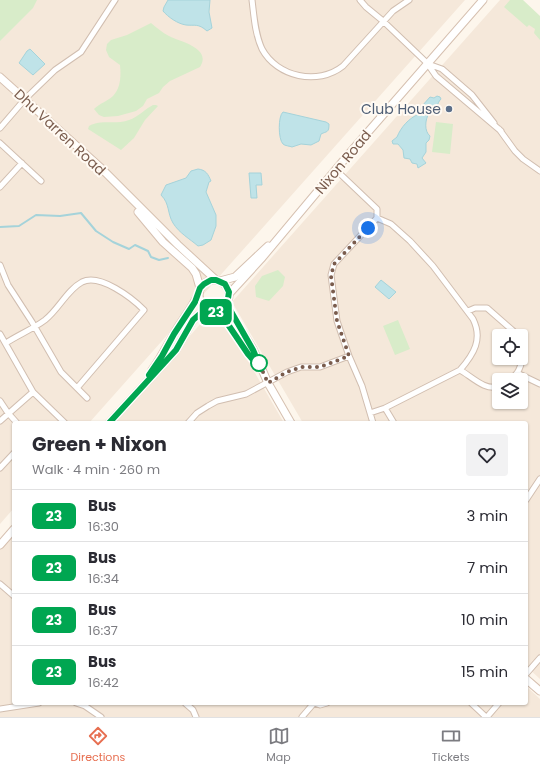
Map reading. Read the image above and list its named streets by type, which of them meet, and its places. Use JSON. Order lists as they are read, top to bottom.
{
  "streets": {
    "main road": ["Dhu Varren Road", "Nixon Road"]
  },
  "crossings": [
    ["Dhu Varren Road", "Nixon Road"]
  ],
  "places": ["Club House"],
  "lines": ["bus line 23"],
  "page": {
    "on_map": "23",
    "heading": ["Green + Nixon", "Walk · 4 min · 260 m"],
    "list": [
      {
        "mark": "23",
        "name": "Bus",
        "note": "16:30",
        "value": "3 min"
      },
      {
        "mark": "23",
        "name": "Bus",
        "note": "16:34",
        "value": "7 min"
      },
      {
        "mark": "23",
        "name": "Bus",
        "note": "16:37",
        "value": "10 min"
      },
      {
        "mark": "23",
        "name": "Bus",
        "note": "16:42",
        "value": "15 min"
      }
    ],
    "tabs": ["Directions", "Map", "Tickets"]
  }
}
